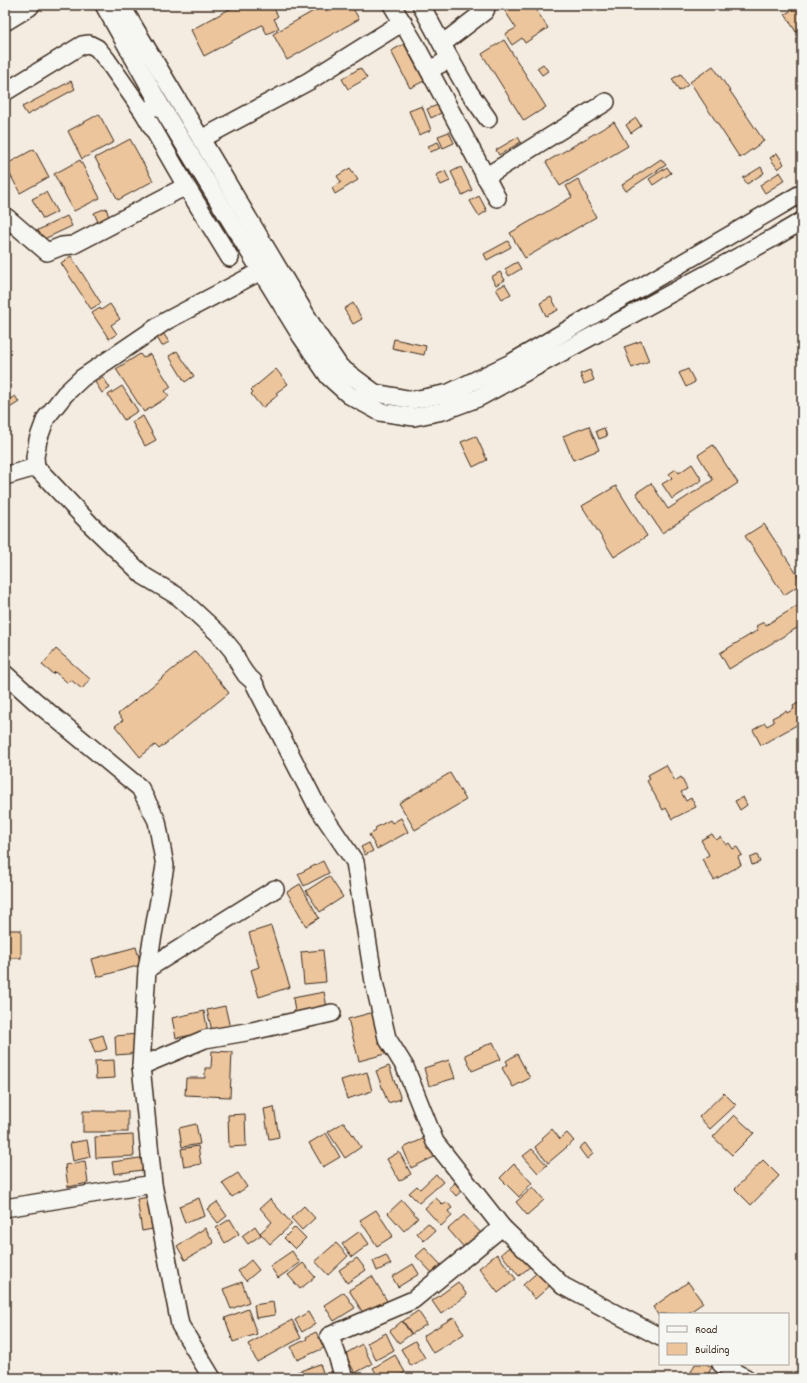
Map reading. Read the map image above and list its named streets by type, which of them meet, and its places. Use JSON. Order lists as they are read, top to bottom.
{
  "legend": ["Road", "Building"]
}
